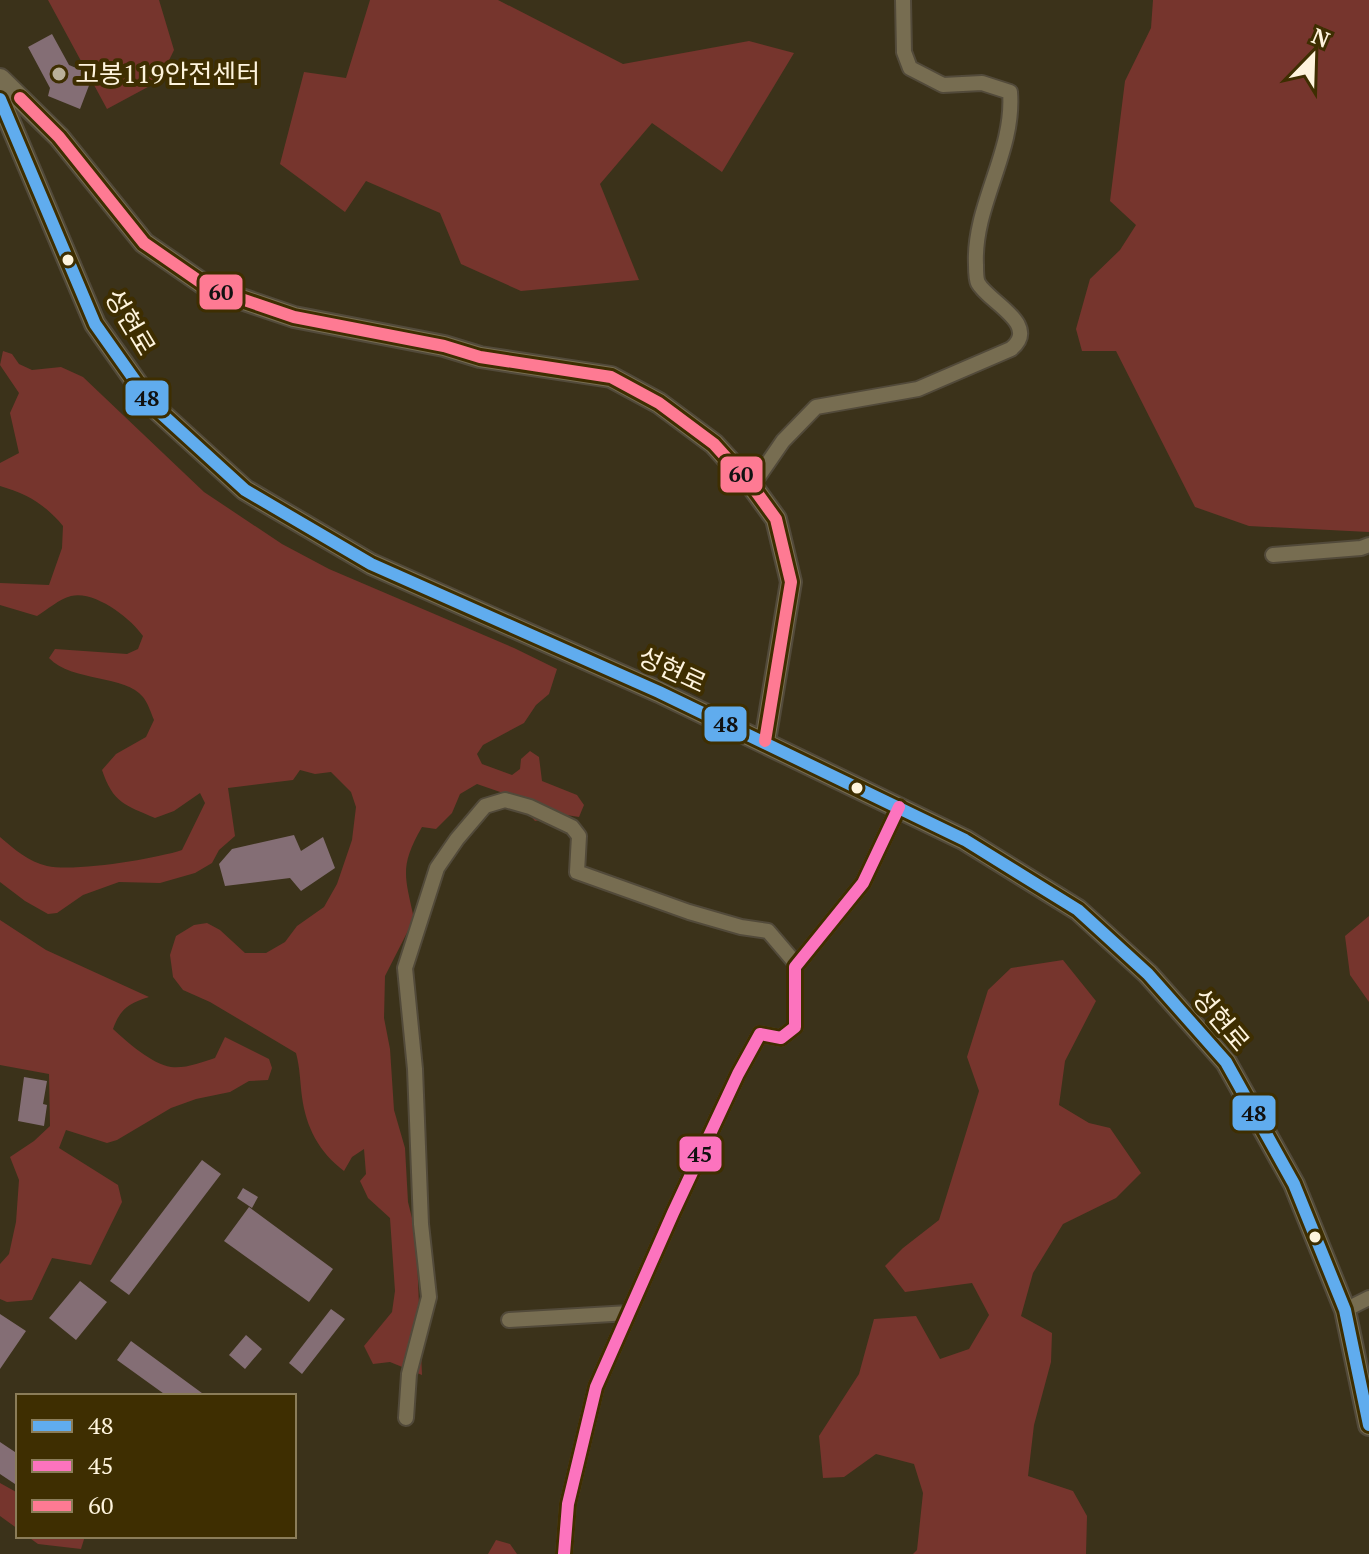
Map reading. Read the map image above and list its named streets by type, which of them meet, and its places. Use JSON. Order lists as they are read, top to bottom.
{
  "streets": {
    "main road": ["성현로"]
  },
  "places": ["고봉119안전센터"],
  "lines": ["transit line 60", "transit line 48", "transit line 45"],
  "legend": ["48", "45", "60"],
  "north": "top right"
}
